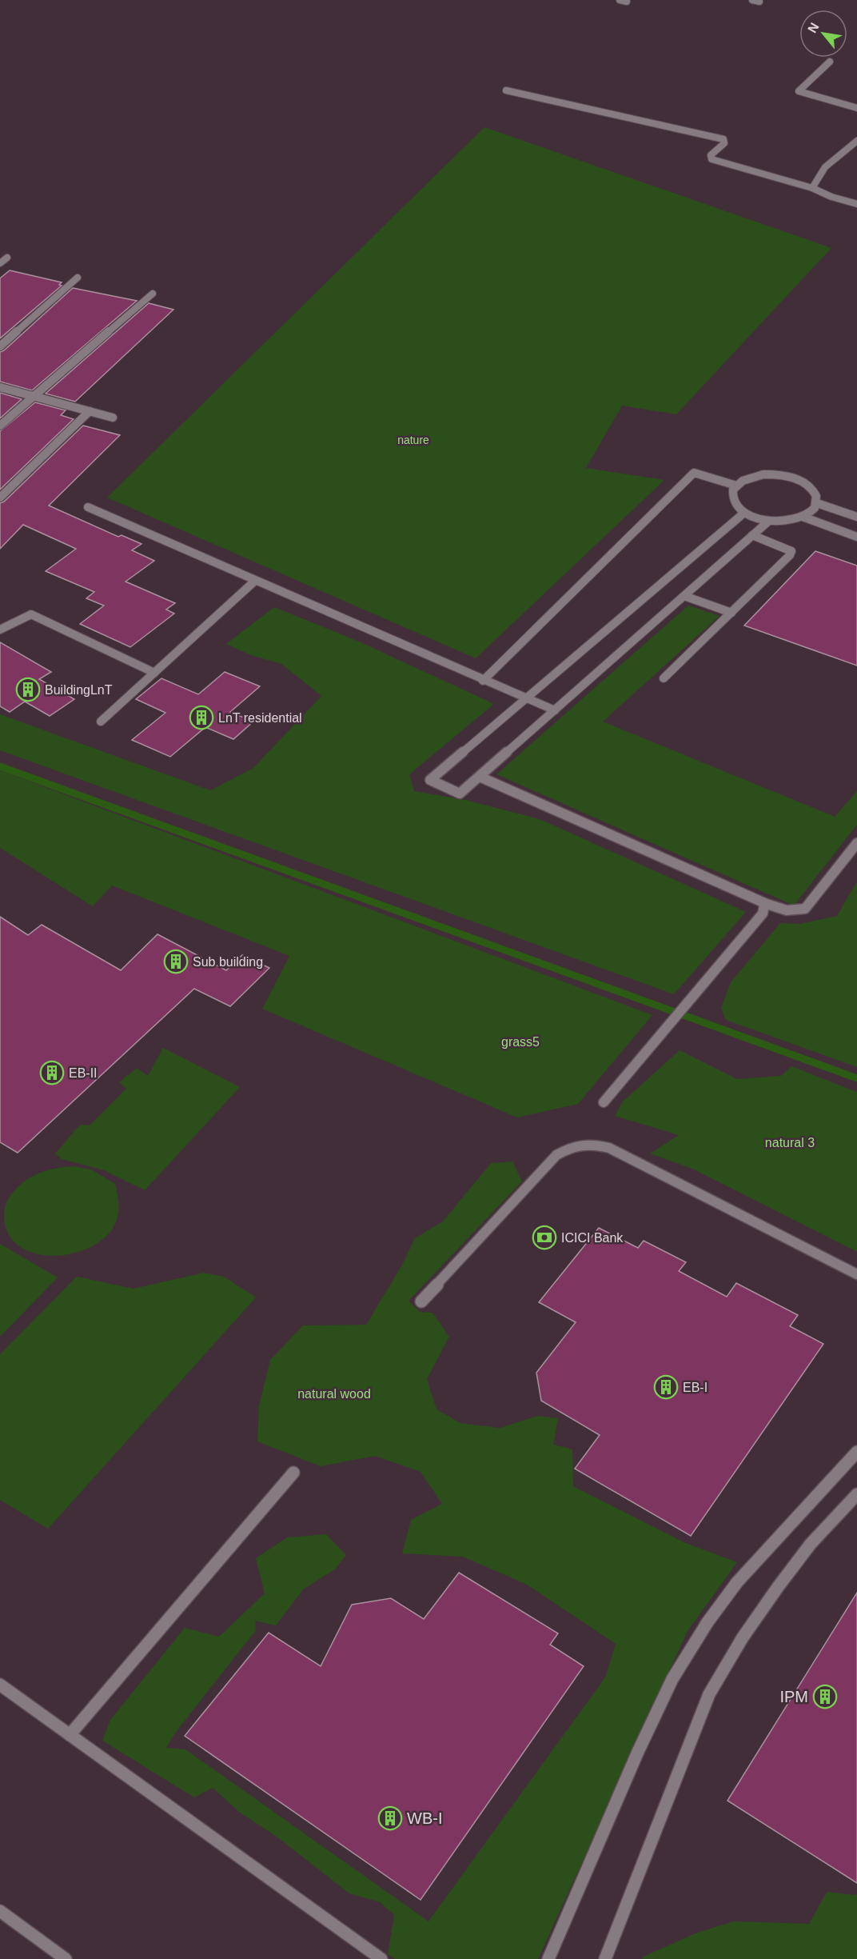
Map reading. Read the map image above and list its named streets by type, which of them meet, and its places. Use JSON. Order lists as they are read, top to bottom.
{
  "parks": [
    "nature",
    "grass5",
    "natural 3",
    "natural wood"
  ],
  "places": {
    "building": [
      "BuildingLnT",
      "LnT residential",
      "Sub building",
      "EB-II",
      "EB-I",
      "IPM",
      "WB-I"
    ],
    "bank": ["ICICI Bank"]
  },
  "north": "top left"
}
